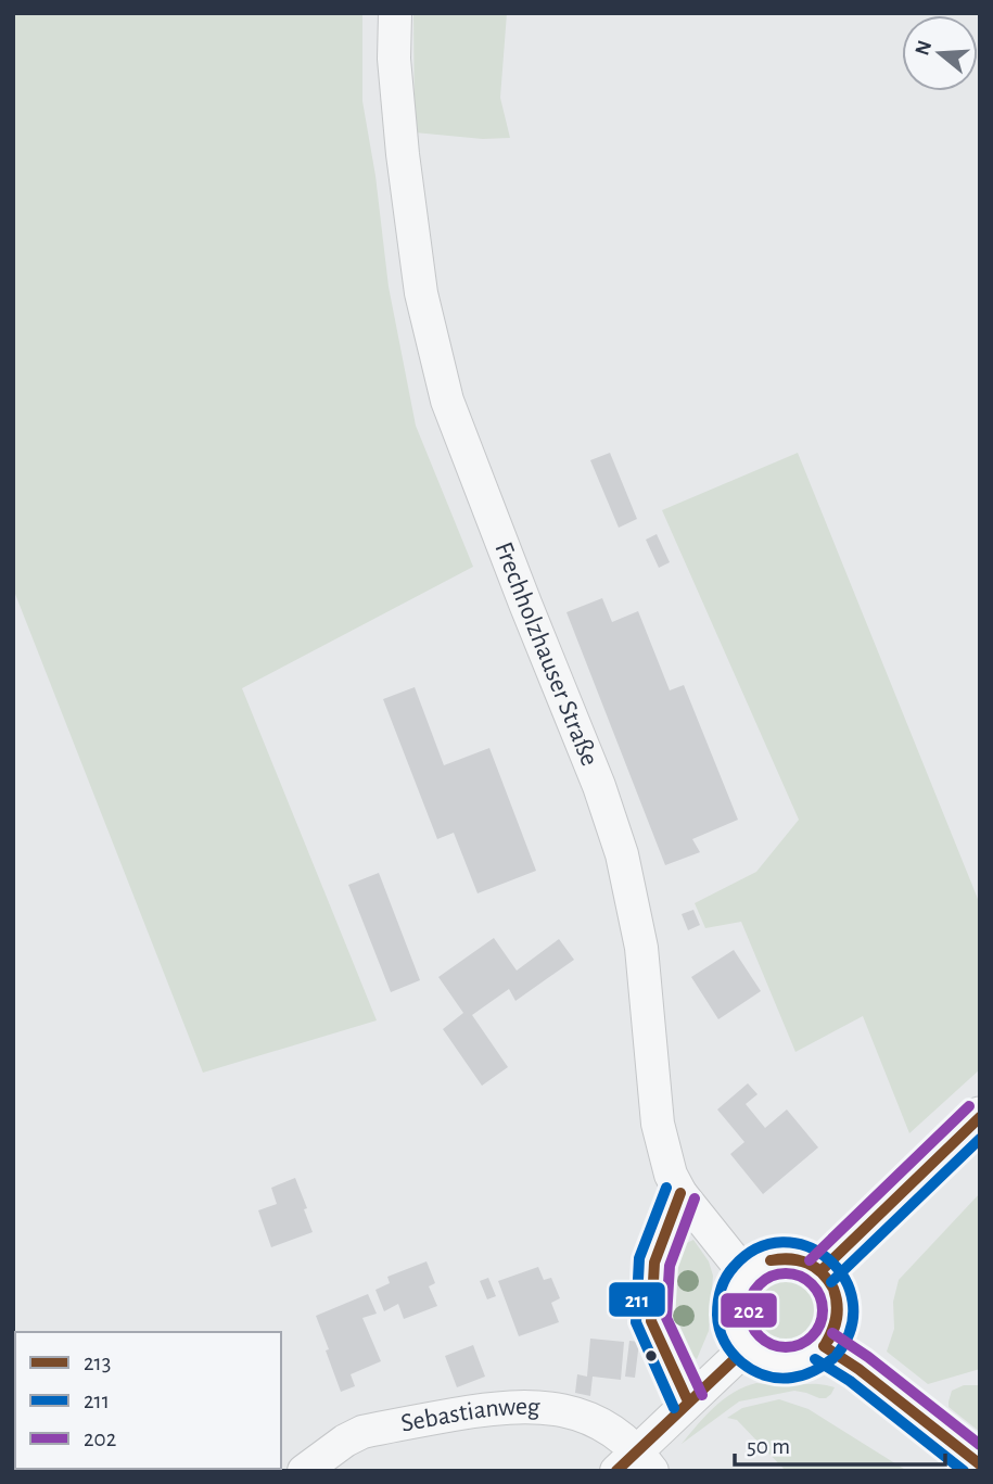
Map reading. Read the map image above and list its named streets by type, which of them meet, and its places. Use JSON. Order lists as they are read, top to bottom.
{
  "streets": {
    "street": ["Frechholzhauser Straße", "Sebastianweg"]
  },
  "lines": ["transit line 202", "transit line 213", "transit line 211"],
  "legend": ["213", "211", "202"],
  "scale_bar": "50 m",
  "north": "left"
}
